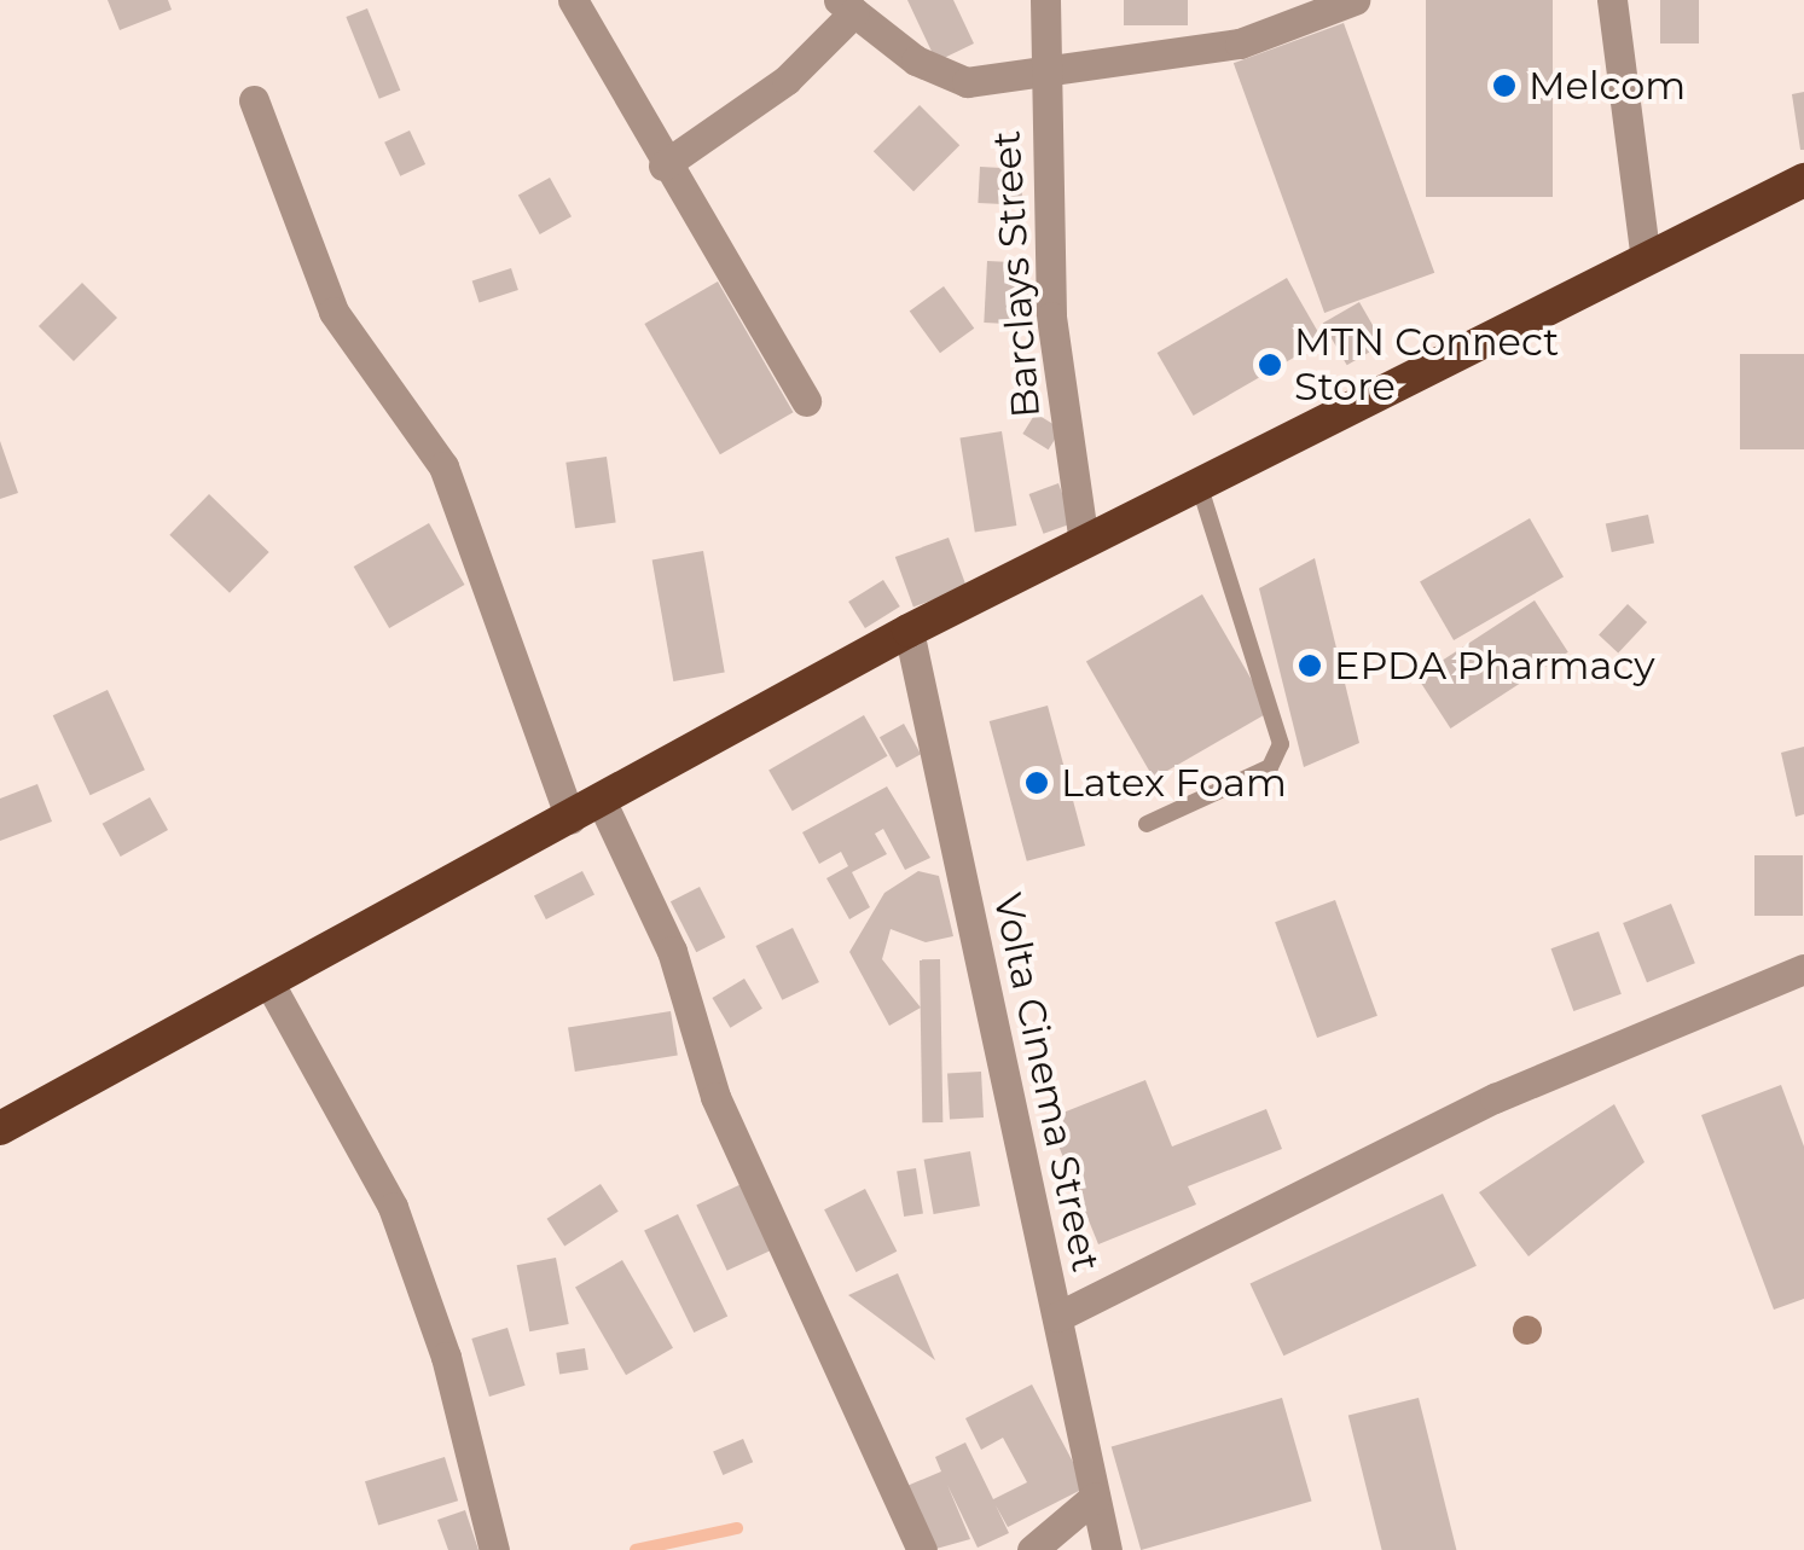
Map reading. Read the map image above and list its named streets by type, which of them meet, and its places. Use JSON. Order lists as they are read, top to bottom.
{
  "streets": {
    "street": ["Barclays Street", "Volta Cinema Street"]
  },
  "places": [
    "Melcom",
    "MTN Connect Store",
    "EPDA Pharmacy",
    "Latex Foam"
  ]
}
